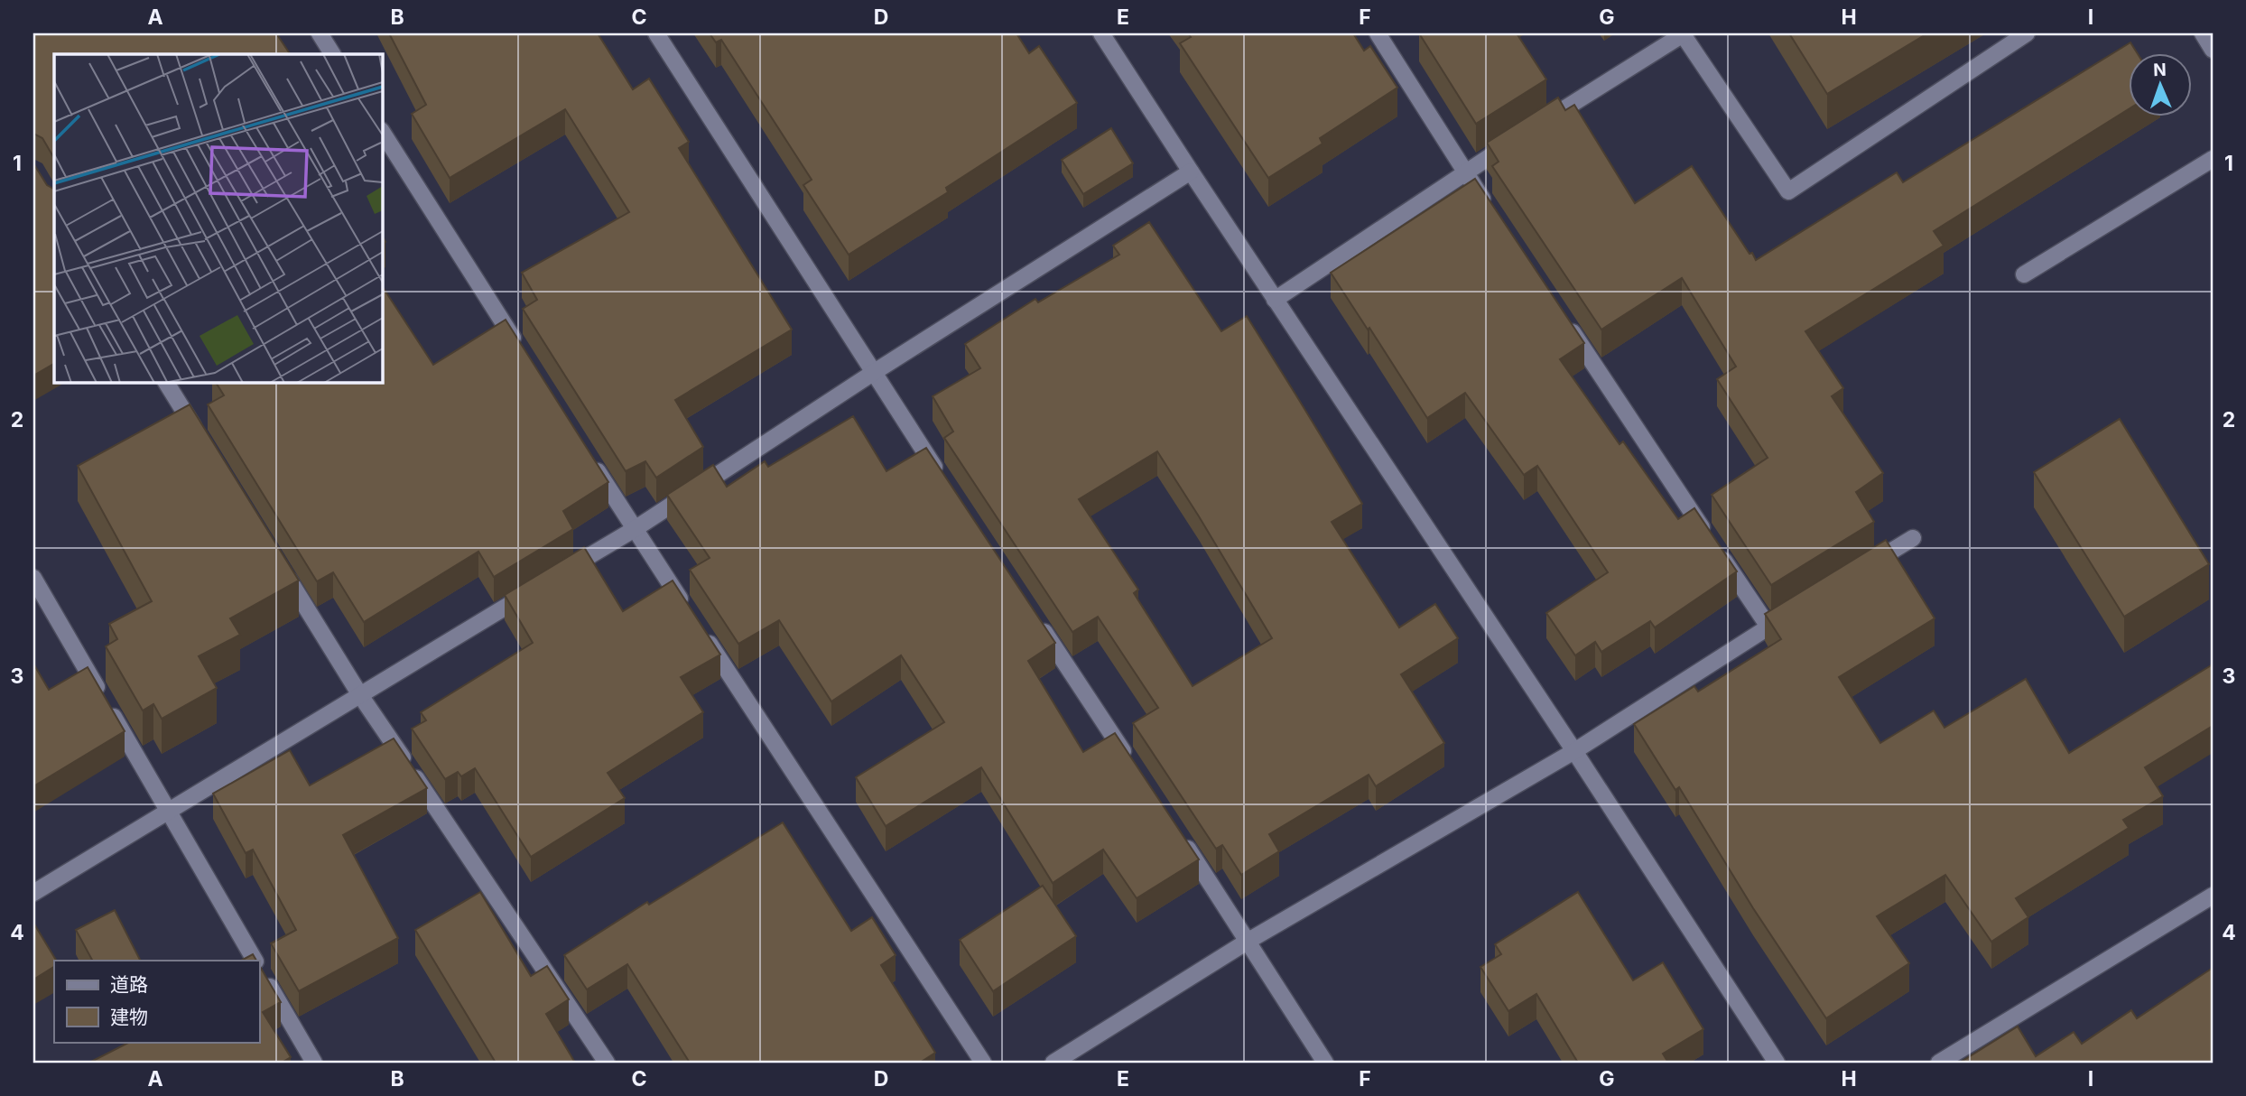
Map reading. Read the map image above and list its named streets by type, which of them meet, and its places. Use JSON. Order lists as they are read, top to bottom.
{
  "legend": ["道路", "建物"],
  "north": "top",
  "grid": {
    "columns": [
      "A",
      "B",
      "C",
      "D",
      "E",
      "F",
      "G",
      "H",
      "I"
    ],
    "rows": [
      "1",
      "2",
      "3",
      "4"
    ]
  }
}
